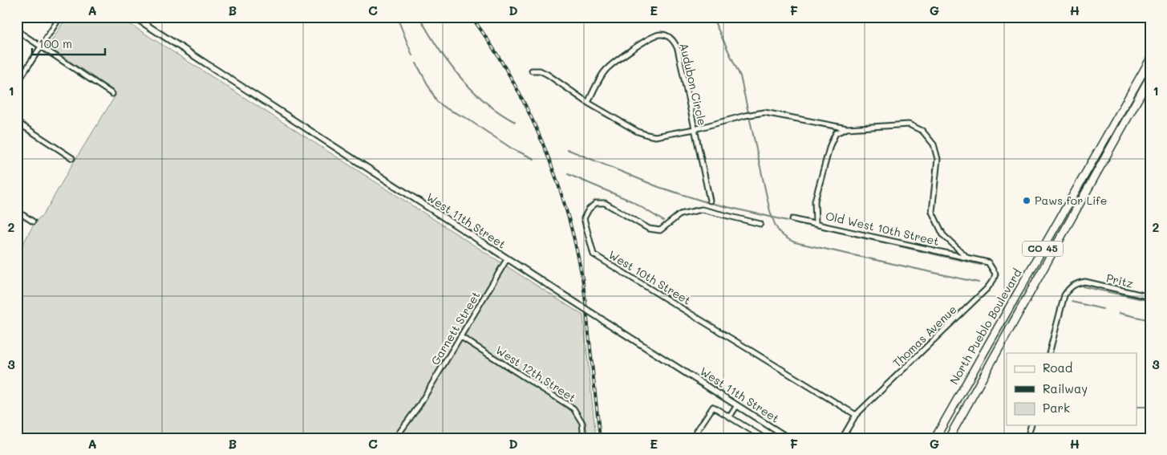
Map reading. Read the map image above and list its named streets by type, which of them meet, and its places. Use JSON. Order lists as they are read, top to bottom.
{
  "streets": {
    "main road": ["CO 45", "North Pueblo Boulevard"],
    "street": [
      "Audubon Circle",
      "West 11th Street",
      "Old West 10th Street",
      "West 10th Street",
      "Pritz",
      "Garnett Street",
      "Thomas Avenue",
      "West 12th Street"
    ]
  },
  "crossings": [
    ["West 11th Street", "Garnett Street"],
    ["Old West 10th Street", "Thomas Avenue"],
    ["West 10th Street", "Thomas Avenue"],
    ["Garnett Street", "West 12th Street"]
  ],
  "places": ["Paws for Life"],
  "legend": ["Road", "Railway", "Park"],
  "scale_bar": "100 m",
  "grid": {
    "columns": [
      "A",
      "B",
      "C",
      "D",
      "E",
      "F",
      "G",
      "H"
    ],
    "rows": ["1", "2", "3"]
  }
}
